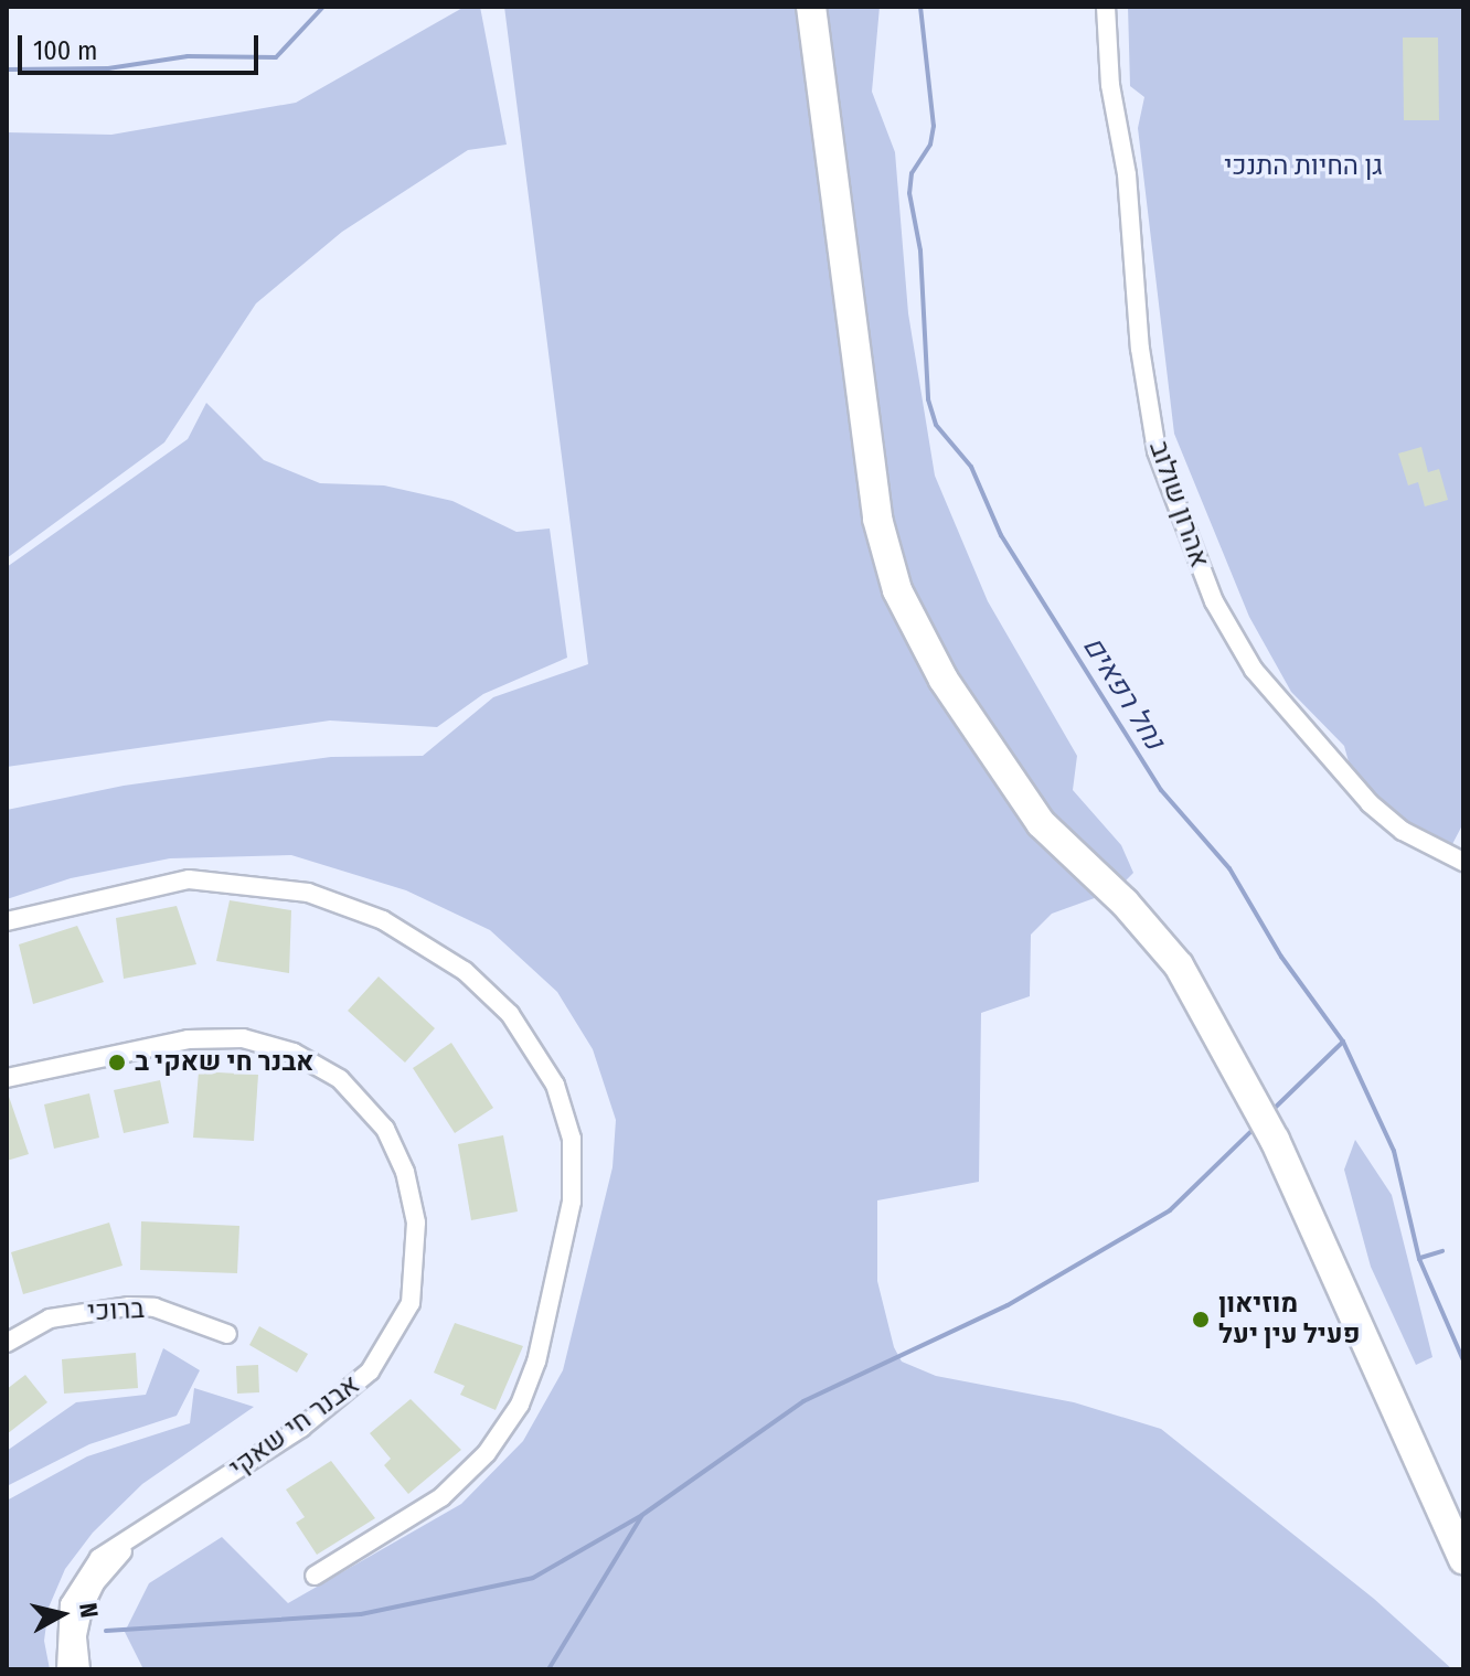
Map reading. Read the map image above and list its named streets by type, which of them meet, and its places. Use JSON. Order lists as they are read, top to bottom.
{
  "streets": {
    "street": ["אהרון שולוב", "ברוכי", "אבנר חי שאקי"]
  },
  "water": ["נחל רפאים"],
  "parks": ["גן החיות התנכי"],
  "places": ["אבנר חי שאקי ב", "מוזיאון פעיל עין יעל"],
  "scale_bar": "100 m",
  "north": "right"
}
